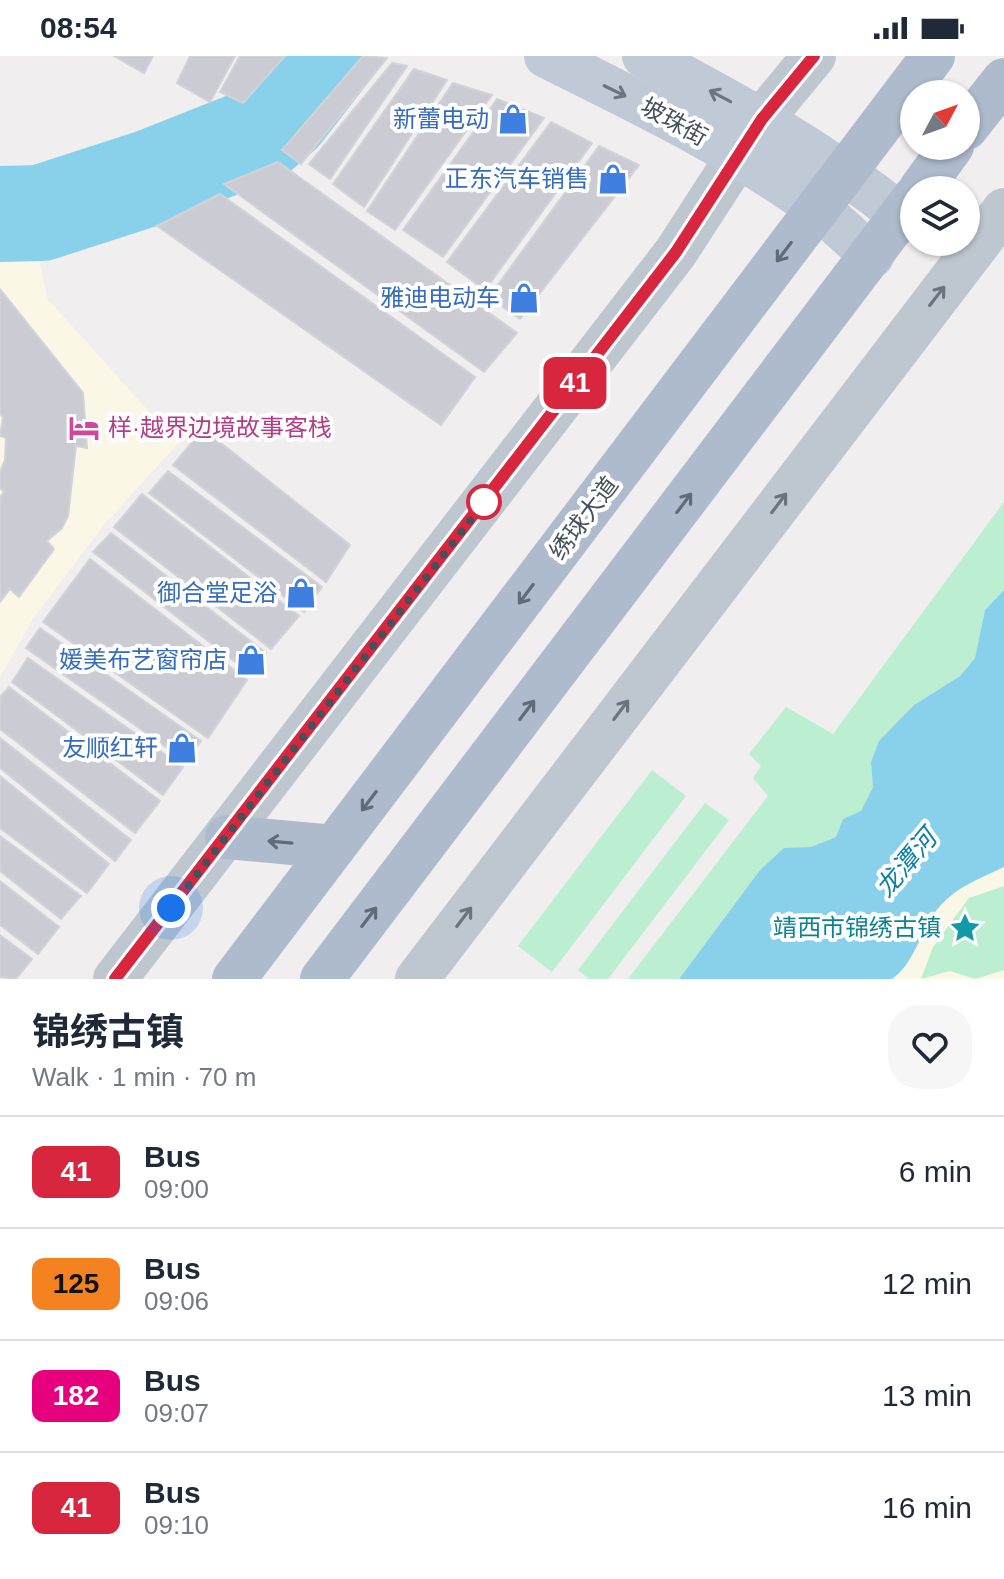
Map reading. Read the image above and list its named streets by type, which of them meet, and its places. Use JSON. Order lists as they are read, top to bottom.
{
  "streets": {
    "main road": ["坡珠街", "绣球大道"]
  },
  "crossings": [
    ["坡珠街", "绣球大道"]
  ],
  "water": ["龙潭河"],
  "places": {
    "shop": [
      "新蕾电动",
      "正东汽车销售",
      "雅迪电动车",
      "御合堂足浴",
      "媛美布艺窗帘店",
      "友顺红轩"
    ],
    "hotel": ["样·越界边境故事客栈"],
    "place": ["靖西市锦绣古镇"]
  },
  "lines": ["bus line 41"],
  "north": "top right",
  "page": {
    "status": "08:54",
    "on_map": "41",
    "heading": ["锦绣古镇", "Walk · 1 min · 70 m"],
    "list": [
      {
        "mark": "41",
        "name": "Bus",
        "note": "09:00",
        "value": "6 min"
      },
      {
        "mark": "125",
        "name": "Bus",
        "note": "09:06",
        "value": "12 min"
      },
      {
        "mark": "182",
        "name": "Bus",
        "note": "09:07",
        "value": "13 min"
      },
      {
        "mark": "41",
        "name": "Bus",
        "note": "09:10",
        "value": "16 min"
      }
    ]
  }
}
